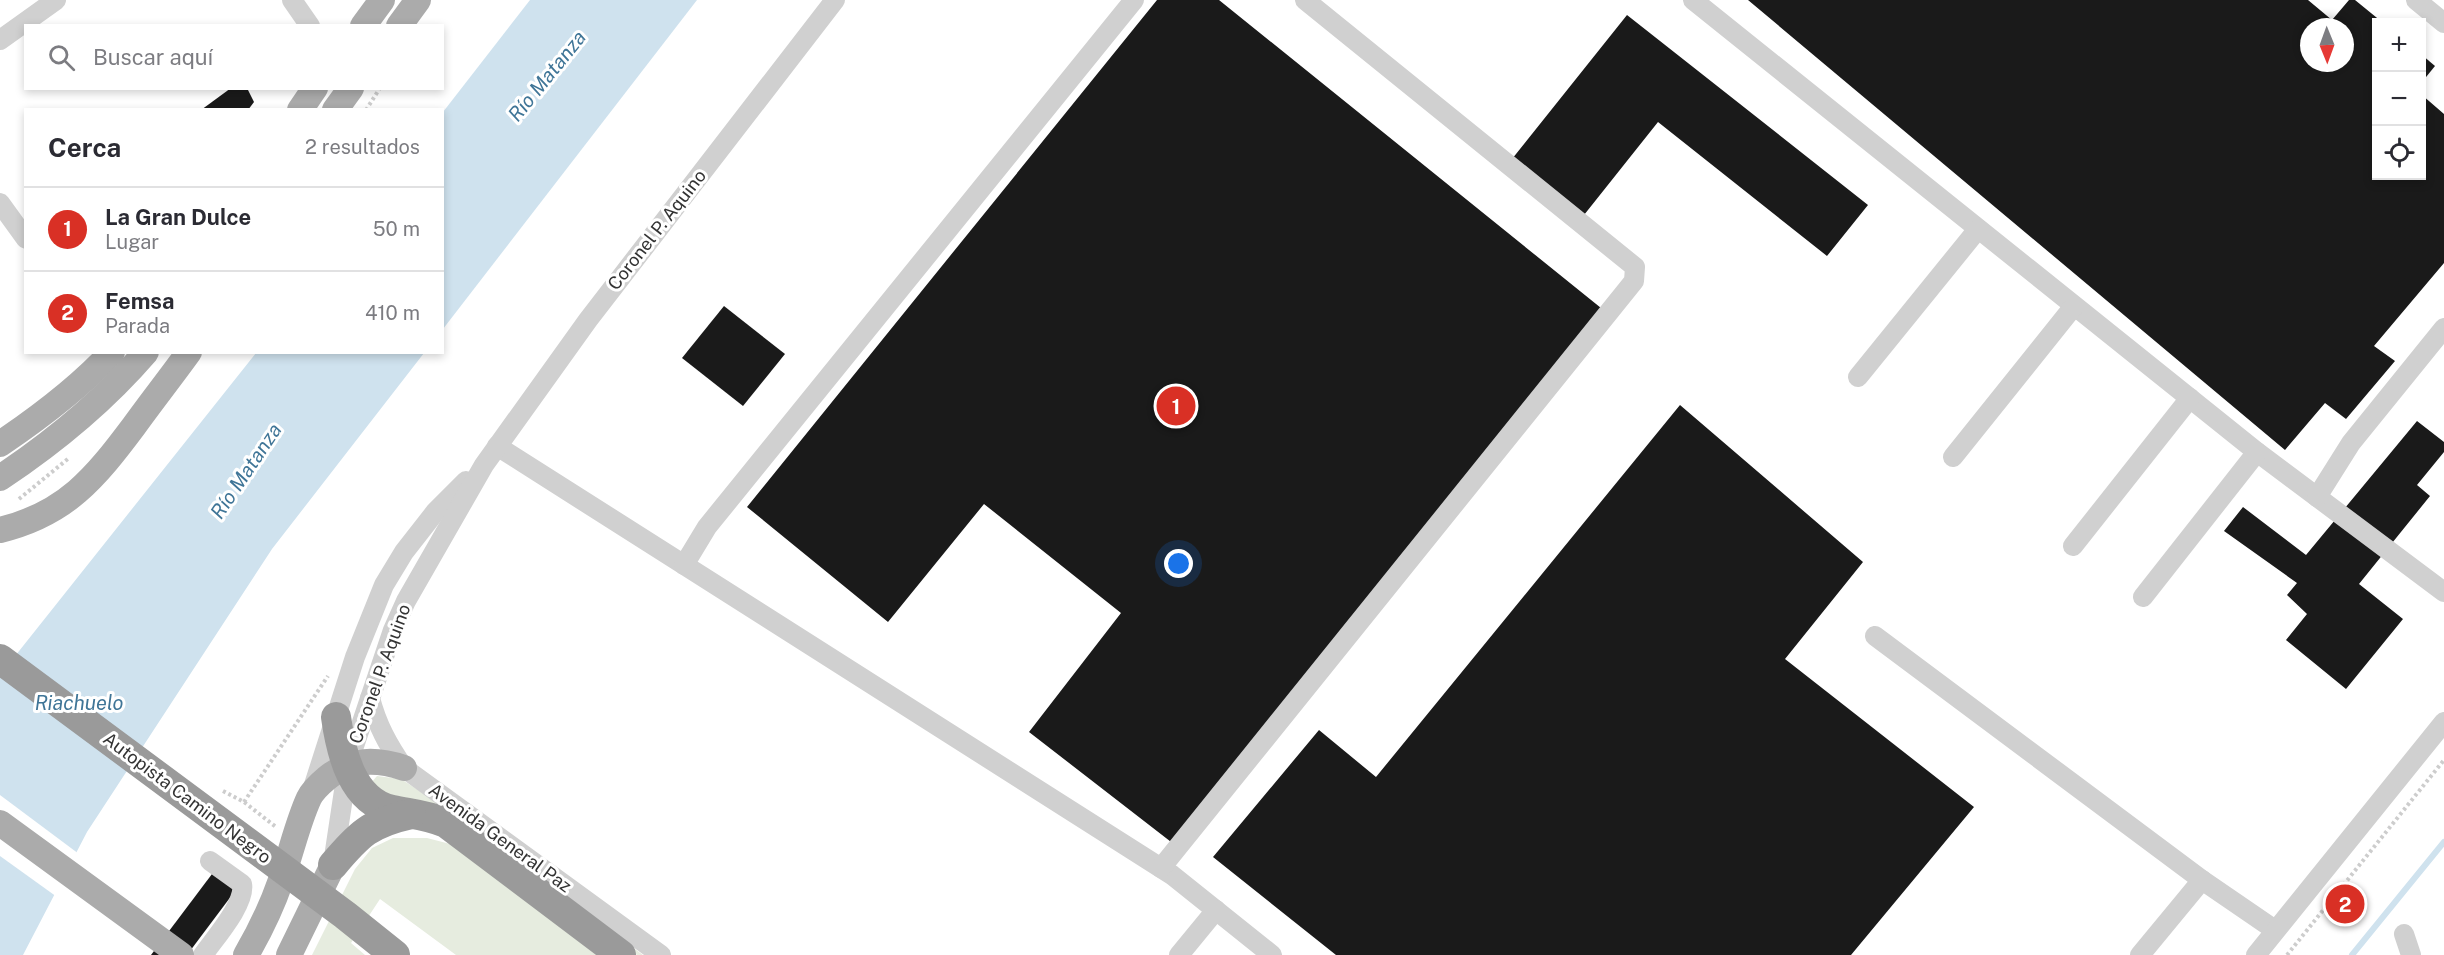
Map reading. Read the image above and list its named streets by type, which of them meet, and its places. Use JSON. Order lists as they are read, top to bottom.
{
  "streets": {
    "highway": ["Autopista Camino Negro"],
    "street": ["Coronel P. Aquino", "Avenida General Paz"]
  },
  "crossings": [
    ["Coronel P. Aquino", "Avenida General Paz"]
  ],
  "water": ["Río Matanza", "Riachuelo"],
  "north": "bottom",
  "page": {
    "map_buttons": ["+", "−"],
    "search": "Buscar aquí",
    "heading": ["Cerca", "2 resultados"],
    "list": [
      {
        "mark": "1",
        "name": "La Gran Dulce",
        "note": "Lugar",
        "value": "50 m"
      },
      {
        "mark": "2",
        "name": "Femsa",
        "note": "Parada",
        "value": "410 m"
      }
    ],
    "pins": ["1", "2"]
  }
}
